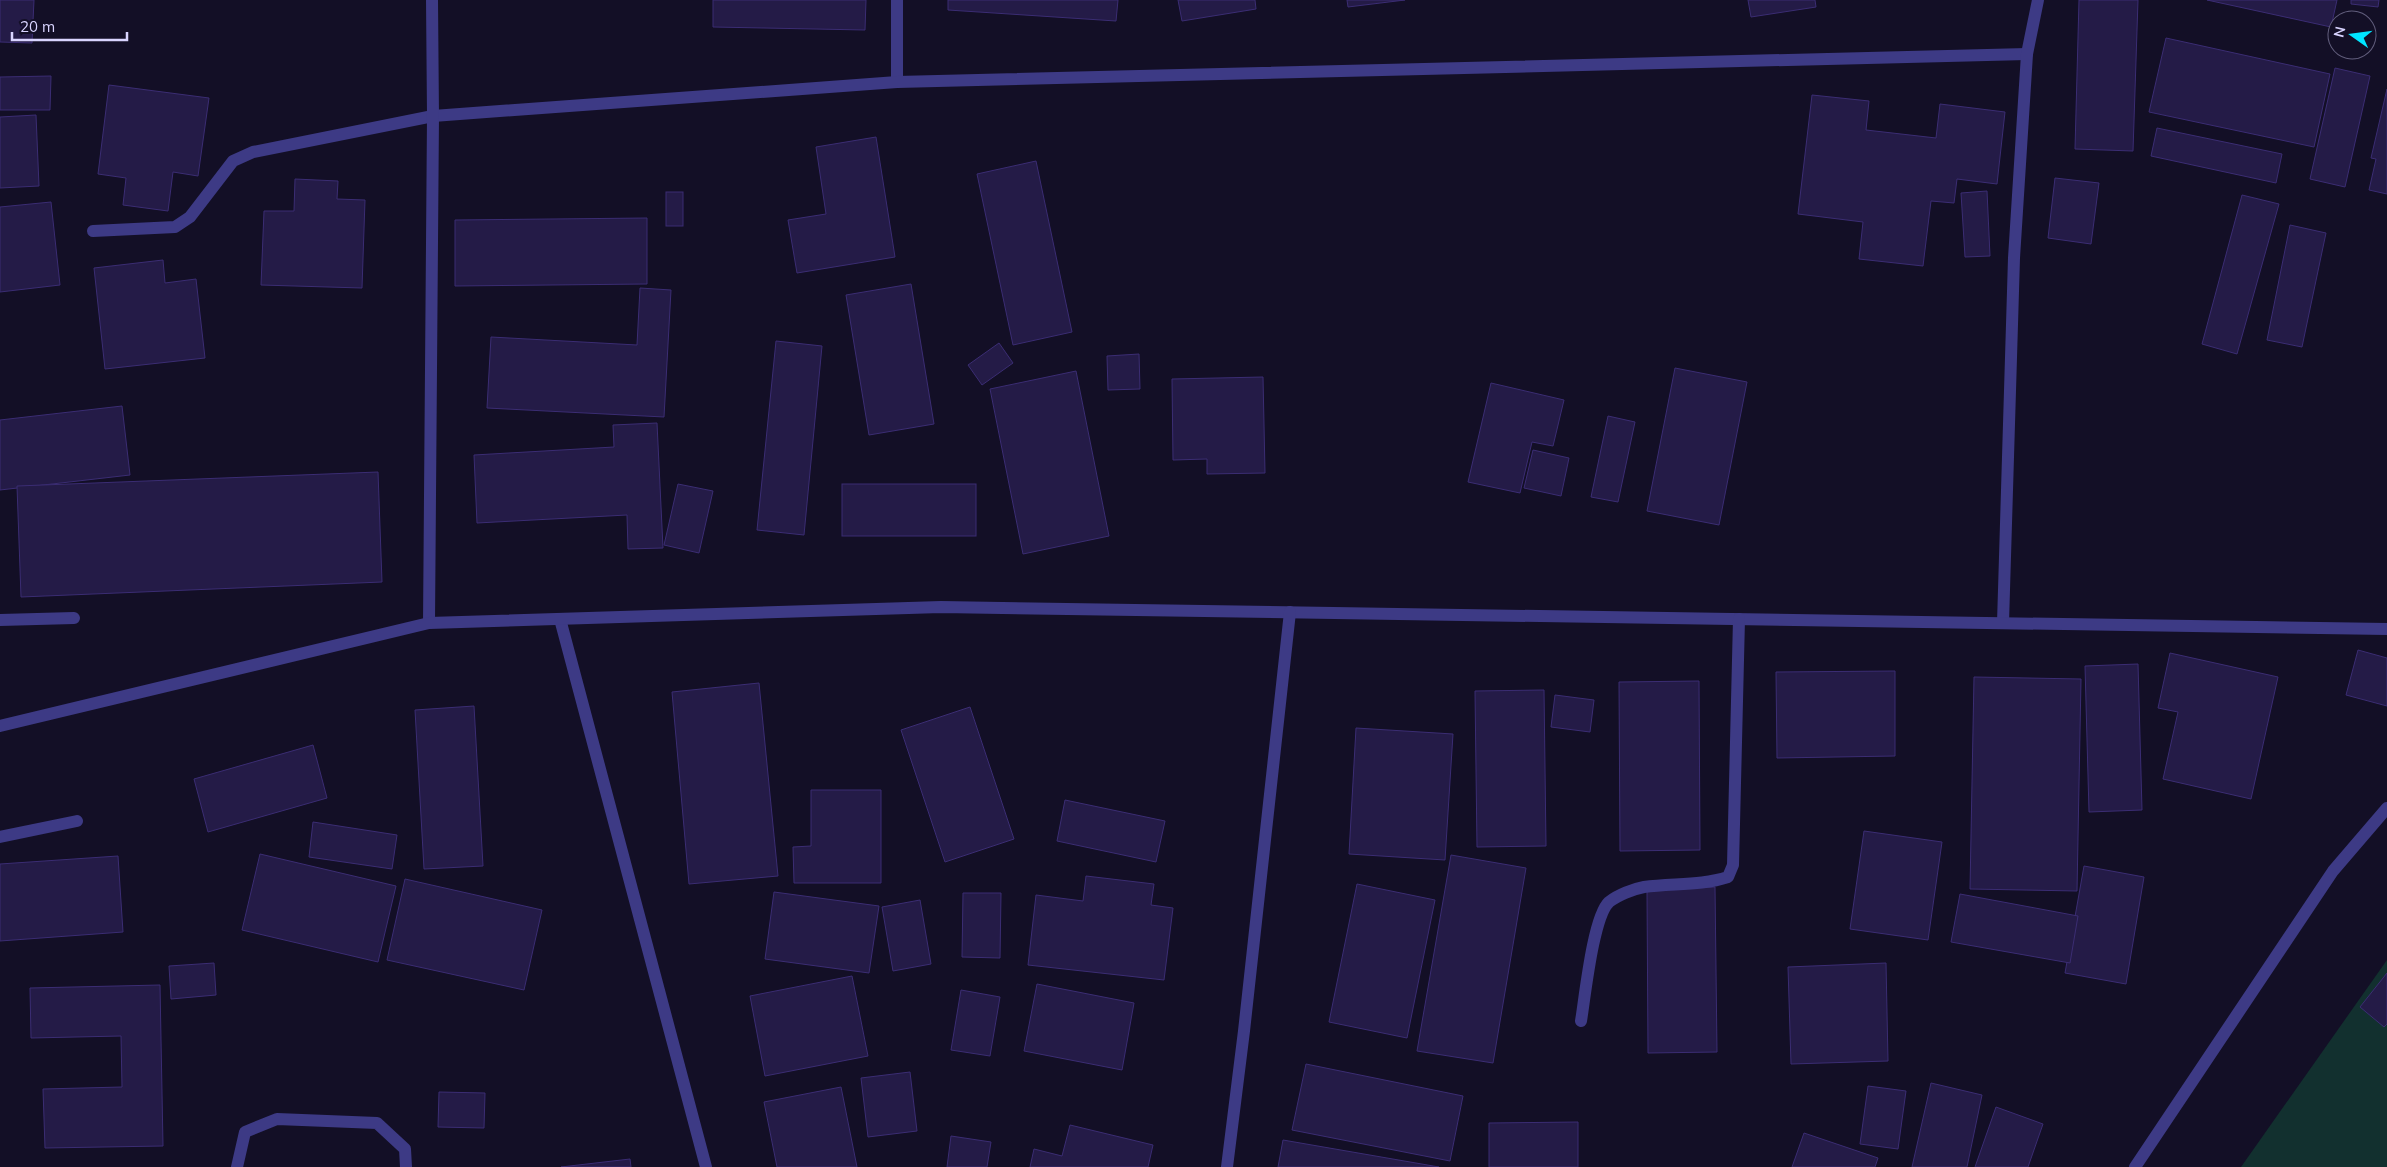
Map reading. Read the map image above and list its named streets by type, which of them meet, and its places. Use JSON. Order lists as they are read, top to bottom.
{
  "scale_bar": "20 m",
  "north": "left"
}
